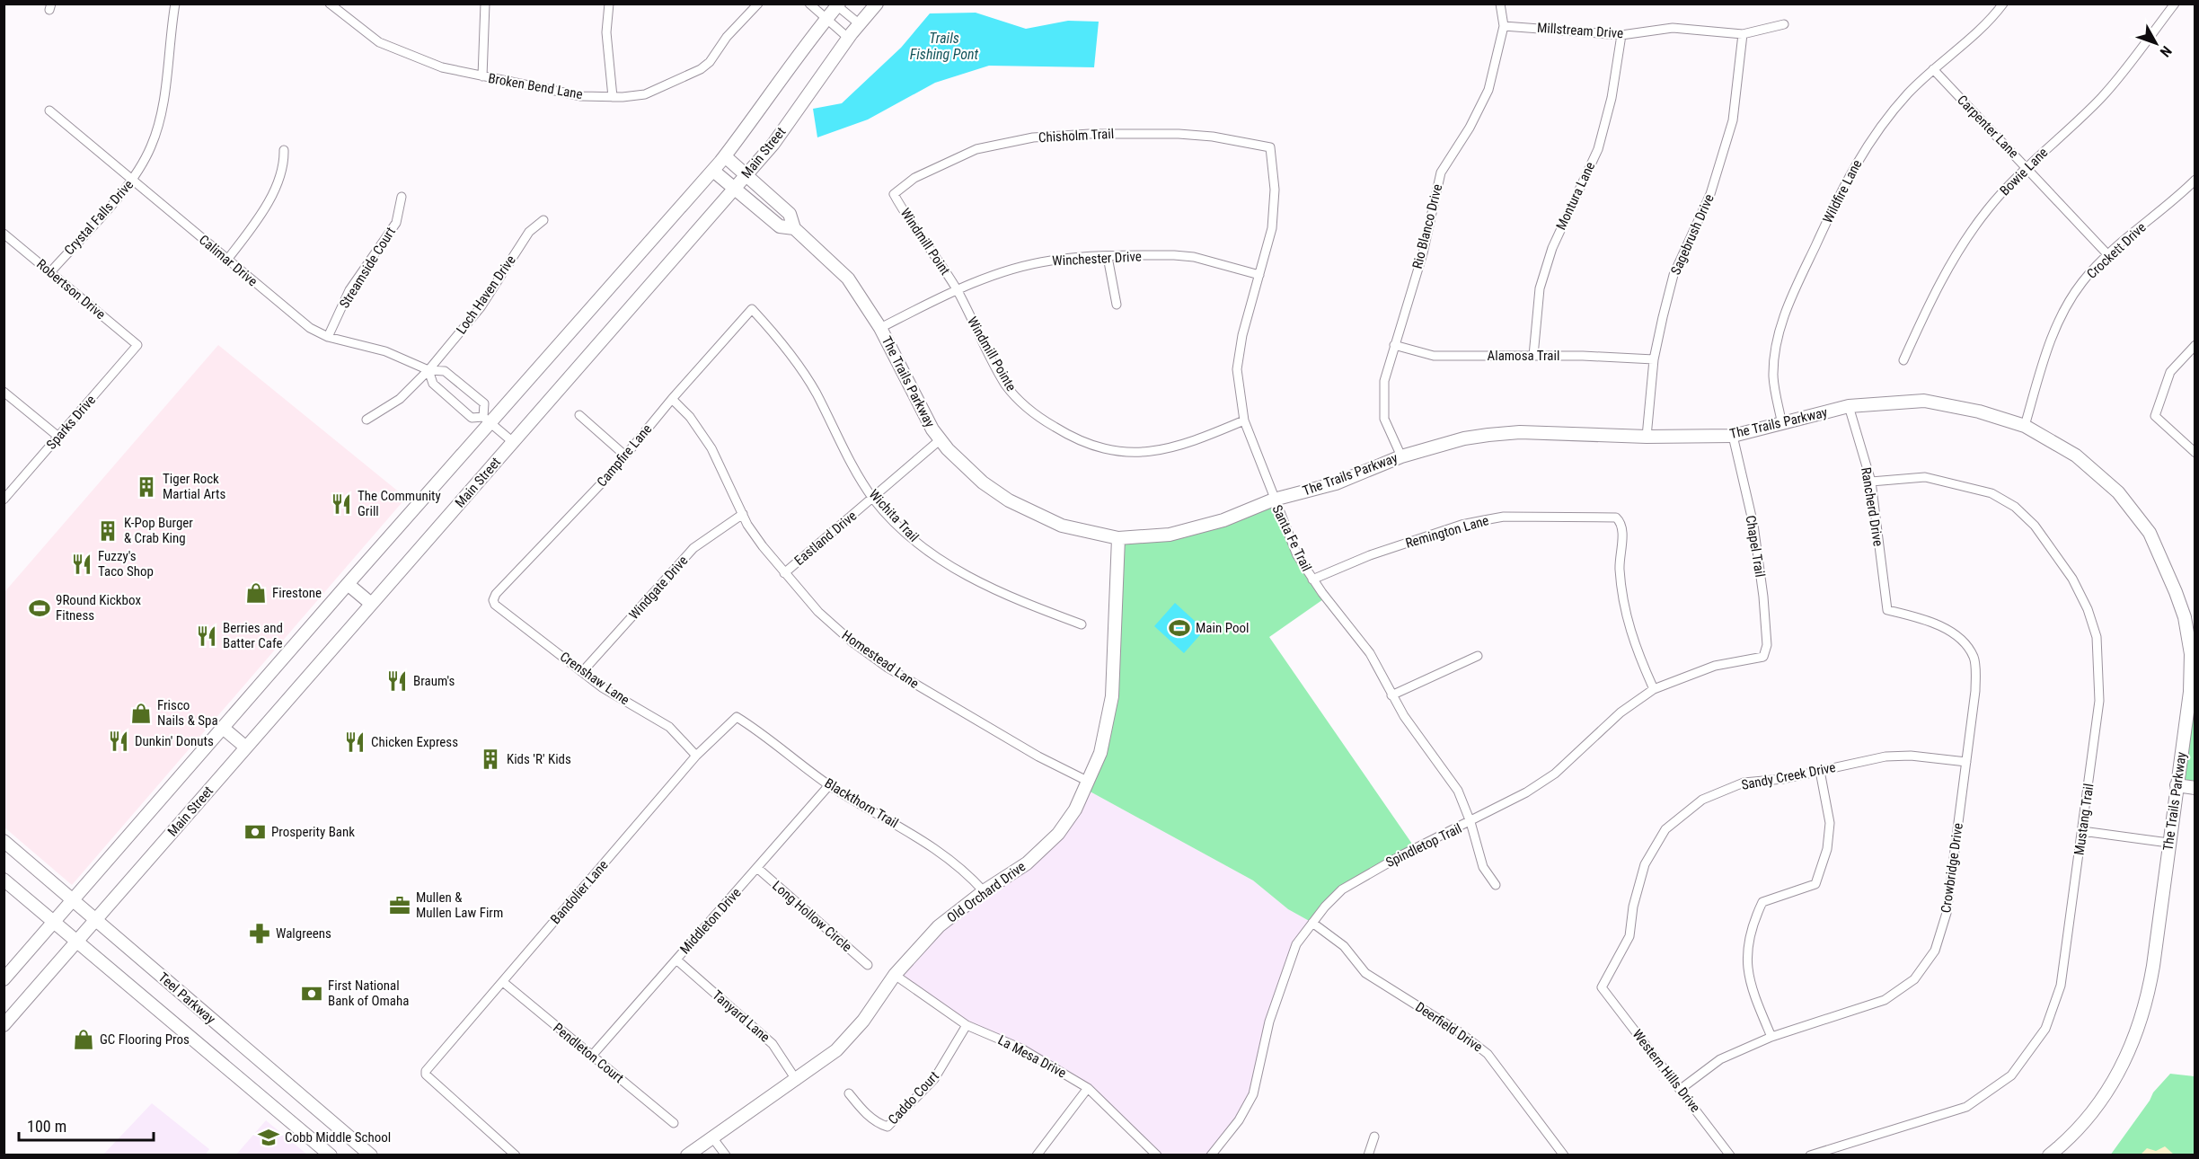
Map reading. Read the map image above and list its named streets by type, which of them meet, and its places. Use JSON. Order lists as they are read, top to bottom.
{
  "streets": {
    "main road": [
      "Main Street",
      "The Trails Parkway",
      "Old Orchard Drive",
      "Teel Parkway"
    ],
    "street": [
      "Millstream Drive",
      "Broken Bend Lane",
      "Carpenter Lane",
      "Chisholm Trail",
      "Bowie Lane",
      "Wildfire Lane",
      "Montura Lane",
      "Crystal Falls Drive",
      "Rio Blanco Drive",
      "Sagebrush Drive",
      "Windmill Point",
      "Crockett Drive",
      "Winchester Drive",
      "Calimar Drive",
      "Streamside Court",
      "Robertson Drive",
      "Loch Haven Drive",
      "Windmill Pointe",
      "Alamosa Trail",
      "Sparks Drive",
      "Campfire Lane",
      "Rancherd Drive",
      "Wichita Trail",
      "Remington Lane",
      "Eastland Drive",
      "Santa Fe Trail",
      "Chapel Trail",
      "Windgate Drive",
      "Homestead Lane",
      "Crenshaw Lane",
      "Sandy Creek Drive",
      "Blackthorn Trail",
      "Mustang Trail",
      "Spindletop Trail",
      "Crowbridge Drive",
      "Bandolier Lane",
      "Long Hollow Circle",
      "Middleton Drive",
      "Tanyard Lane",
      "Deerfield Drive",
      "Pendleton Court",
      "La Mesa Drive",
      "Western Hills Drive",
      "Caddo Court"
    ]
  },
  "crossings": [
    ["Millstream Drive", "Montura Lane"],
    ["Millstream Drive", "Rio Blanco Drive"],
    ["Millstream Drive", "Sagebrush Drive"],
    ["Carpenter Lane", "Bowie Lane"],
    ["Carpenter Lane", "Wildfire Lane"],
    ["Carpenter Lane", "Crockett Drive"],
    ["Chisholm Trail", "Windmill Point"],
    ["Chisholm Trail", "Santa Fe Trail"],
    ["Main Street", "Calimar Drive"],
    ["Main Street", "The Trails Parkway"],
    ["Main Street", "Teel Parkway"],
    ["Wildfire Lane", "The Trails Parkway"],
    ["Montura Lane", "Alamosa Trail"],
    ["Crystal Falls Drive", "Calimar Drive"],
    ["Crystal Falls Drive", "Robertson Drive"],
    ["Rio Blanco Drive", "Alamosa Trail"],
    ["Rio Blanco Drive", "The Trails Parkway"],
    ["Sagebrush Drive", "Alamosa Trail"],
    ["Sagebrush Drive", "The Trails Parkway"],
    ["Windmill Point", "Winchester Drive"],
    ["Windmill Point", "Windmill Pointe"],
    ["Crockett Drive", "The Trails Parkway"],
    ["Winchester Drive", "Windmill Pointe"],
    ["Winchester Drive", "The Trails Parkway"],
    ["Winchester Drive", "Santa Fe Trail"],
    ["Calimar Drive", "Streamside Court"],
    ["Calimar Drive", "Loch Haven Drive"],
    ["Robertson Drive", "Sparks Drive"],
    ["Windmill Pointe", "Santa Fe Trail"],
    ["The Trails Parkway", "Rancherd Drive"],
    ["The Trails Parkway", "Eastland Drive"],
    ["The Trails Parkway", "Santa Fe Trail"],
    ["The Trails Parkway", "Chapel Trail"],
    ["The Trails Parkway", "Old Orchard Drive"],
    ["Campfire Lane", "Wichita Trail"],
    ["Campfire Lane", "Homestead Lane"],
    ["Campfire Lane", "Crenshaw Lane"],
    ["Rancherd Drive", "Mustang Trail"],
    ["Rancherd Drive", "Crowbridge Drive"],
    ["Wichita Trail", "Eastland Drive"],
    ["Remington Lane", "Santa Fe Trail"],
    ["Remington Lane", "Spindletop Trail"],
    ["Eastland Drive", "Homestead Lane"],
    ["Santa Fe Trail", "Spindletop Trail"],
    ["Chapel Trail", "Spindletop Trail"],
    ["Windgate Drive", "Homestead Lane"],
    ["Windgate Drive", "Crenshaw Lane"],
    ["Homestead Lane", "Old Orchard Drive"],
    ["Crenshaw Lane", "Bandolier Lane"],
    ["Sandy Creek Drive", "Crowbridge Drive"],
    ["Sandy Creek Drive", "Western Hills Drive"],
    ["Blackthorn Trail", "Bandolier Lane"],
    ["Blackthorn Trail", "Old Orchard Drive"],
    ["Blackthorn Trail", "Middleton Drive"],
    ["Spindletop Trail", "Deerfield Drive"],
    ["Crowbridge Drive", "Western Hills Drive"],
    ["Bandolier Lane", "Pendleton Court"],
    ["Old Orchard Drive", "Tanyard Lane"],
    ["Old Orchard Drive", "La Mesa Drive"],
    ["Long Hollow Circle", "Middleton Drive"],
    ["Middleton Drive", "Tanyard Lane"],
    ["Middleton Drive", "Pendleton Court"],
    ["La Mesa Drive", "Caddo Court"]
  ],
  "water": ["Trails Fishing Pont"],
  "places": {
    "building": ["Tiger Rock Martial Arts", "K-Pop Burger & Crab King", "Kids 'R' Kids"],
    "restaurant": [
      "The Community Grill",
      "Fuzzy's Taco Shop",
      "Berries and Batter Cafe",
      "Braum's",
      "Dunkin' Donuts",
      "Chicken Express"
    ],
    "shop": ["Firestone", "Frisco Nails & Spa", "GC Flooring Pros"],
    "sports": ["9Round Kickbox Fitness", "Main Pool"],
    "bank": ["Prosperity Bank", "First National Bank of Omaha"],
    "office": ["Mullen & Mullen Law Firm"],
    "pharmacy": ["Walgreens"],
    "school or university": ["Cobb Middle School"]
  },
  "scale_bar": "100 m",
  "north": "bottom right"
}
